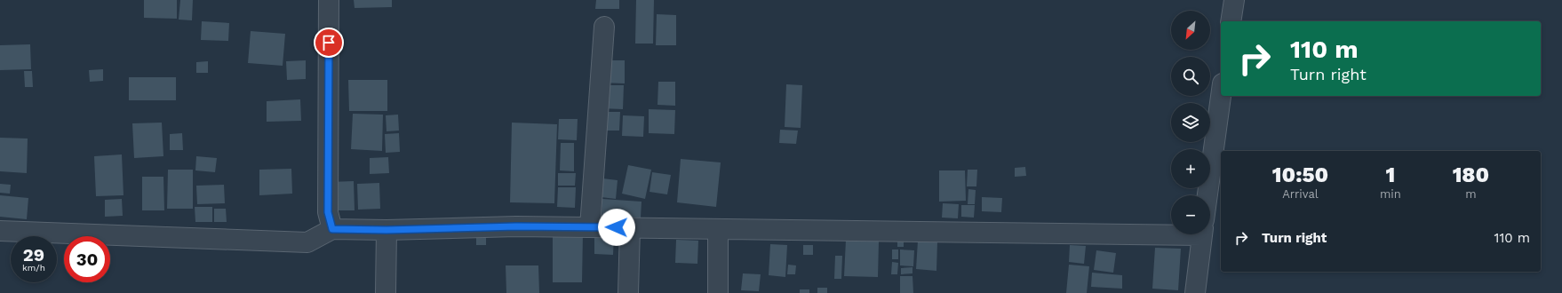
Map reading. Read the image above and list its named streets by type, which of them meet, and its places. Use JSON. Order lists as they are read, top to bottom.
{
  "north": "bottom left",
  "page": {
    "map_buttons": ["+", "−"],
    "turn": ["110 m", "Turn right"],
    "eta": [
      "10:50",
      "Arrival",
      "1",
      "min",
      "180",
      "m"
    ],
    "list": [
      {
        "name": "Turn right",
        "value": "110 m"
      }
    ],
    "speed": "29 km/h",
    "limit": "30"
  }
}
